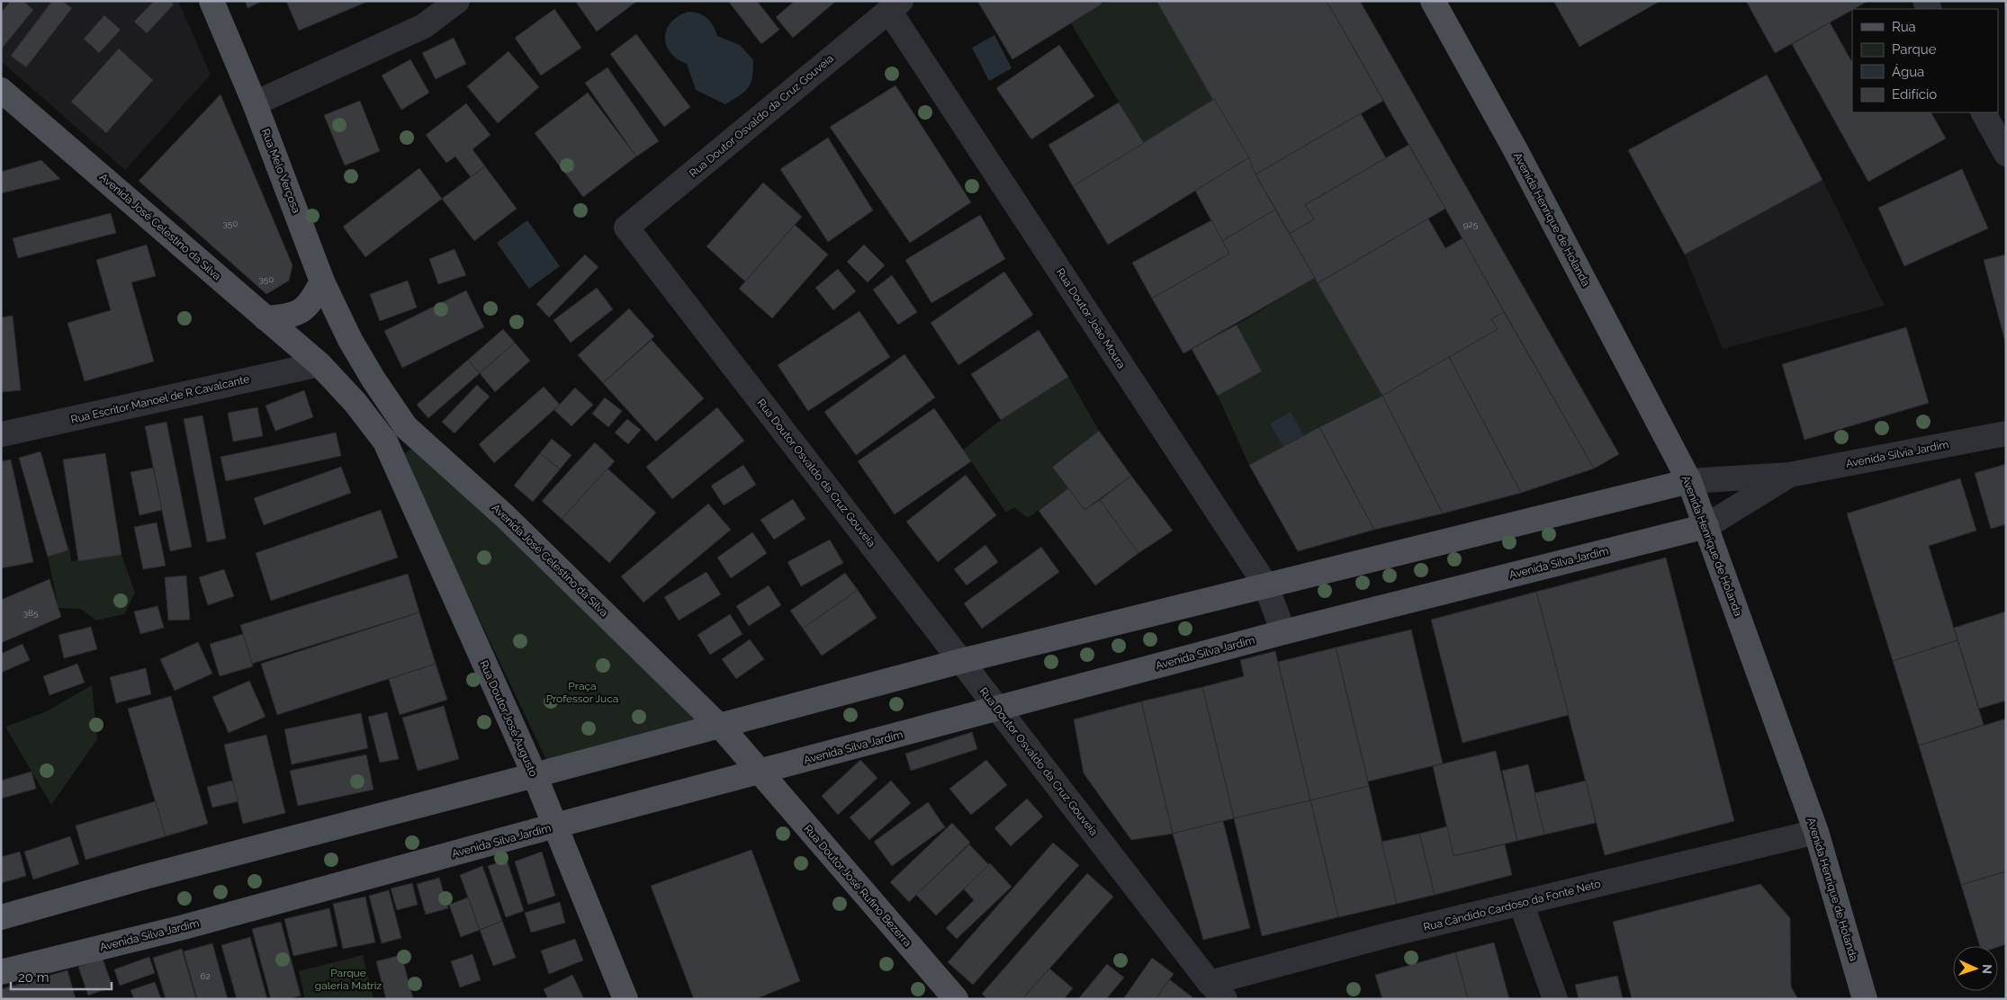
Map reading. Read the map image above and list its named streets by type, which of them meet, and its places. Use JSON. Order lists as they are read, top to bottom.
{
  "streets": {
    "main road": [
      "Rua Melo Verçosa",
      "Avenida Henrique de Holanda",
      "Avenida José Celestino da Silva",
      "Avenida Silva Jardim",
      "Rua Doutor José Augusto",
      "Rua Doutor José Rufino Bezerra"
    ],
    "street": [
      "Rua Doutor Osvaldo da Cruz Gouveia",
      "Rua Doutor João Moura",
      "Rua Escritor Manoel de R Cavalcante",
      "Avenida Silvia Jardim",
      "Rua Cândido Cardoso da Fonte Neto"
    ]
  },
  "crossings": [
    ["Rua Doutor Osvaldo da Cruz Gouveia", "Rua Doutor João Moura"],
    ["Rua Doutor Osvaldo da Cruz Gouveia", "Avenida Silva Jardim"],
    ["Rua Doutor Osvaldo da Cruz Gouveia", "Rua Cândido Cardoso da Fonte Neto"],
    ["Rua Melo Verçosa", "Avenida José Celestino da Silva"],
    ["Avenida Henrique de Holanda", "Avenida Silvia Jardim"],
    ["Avenida Henrique de Holanda", "Avenida Silva Jardim"],
    ["Avenida Henrique de Holanda", "Rua Cândido Cardoso da Fonte Neto"],
    ["Avenida José Celestino da Silva", "Rua Escritor Manoel de R Cavalcante"],
    ["Avenida José Celestino da Silva", "Avenida Silva Jardim"],
    ["Avenida José Celestino da Silva", "Rua Doutor José Augusto"],
    ["Avenida José Celestino da Silva", "Rua Doutor José Rufino Bezerra"],
    ["Rua Doutor João Moura", "Avenida Silva Jardim"],
    ["Rua Escritor Manoel de R Cavalcante", "Rua Doutor José Augusto"],
    ["Avenida Silvia Jardim", "Avenida Silva Jardim"],
    ["Avenida Silva Jardim", "Rua Doutor José Augusto"],
    ["Avenida Silva Jardim", "Rua Doutor José Rufino Bezerra"]
  ],
  "parks": ["Praça Professor Juca", "Parque galeria Matriz"],
  "house_numbers": [
    "350",
    "925",
    "350",
    "385",
    "62"
  ],
  "legend": [
    "Rua",
    "Parque",
    "Água",
    "Edifício"
  ],
  "scale_bar": "20 m",
  "north": "right"
}
